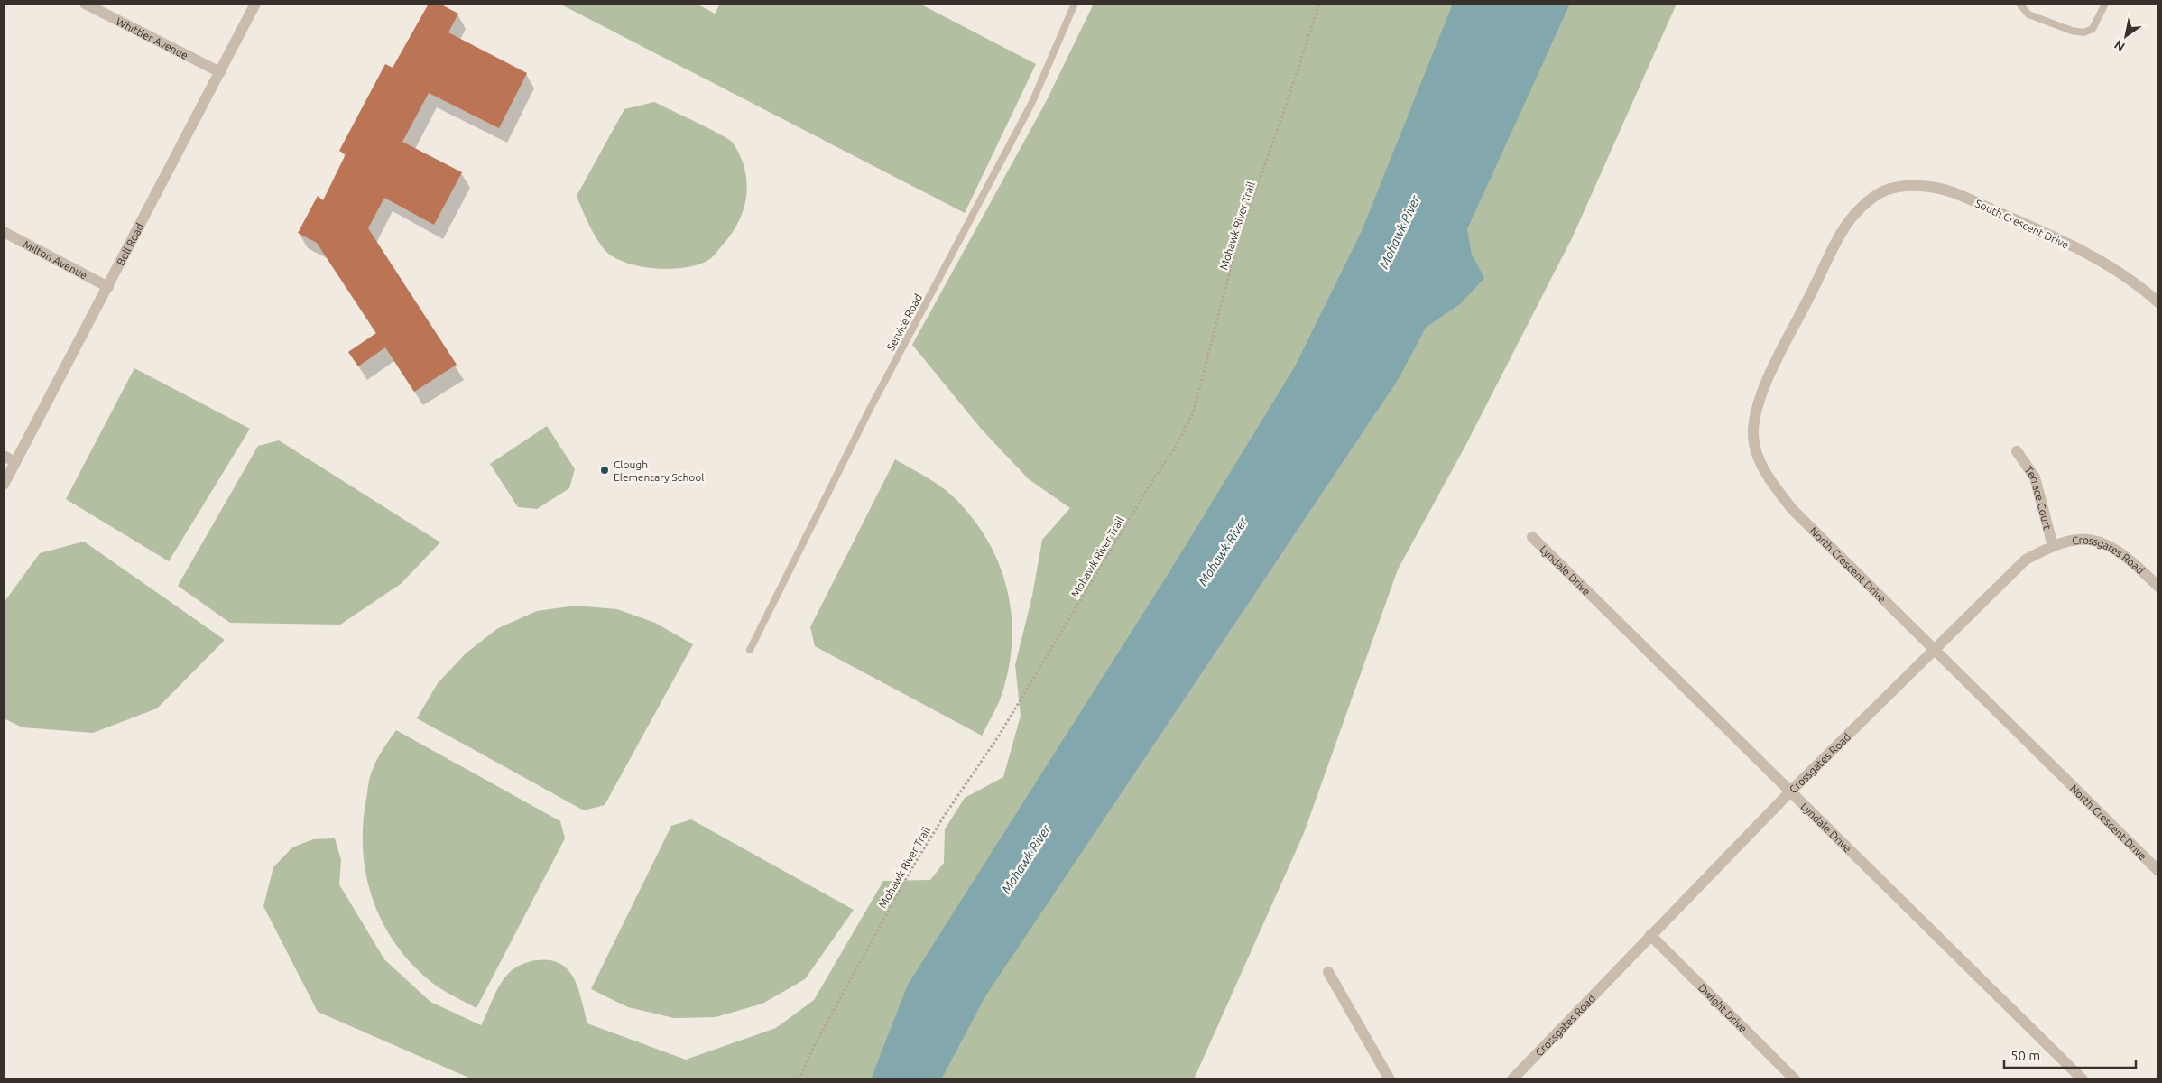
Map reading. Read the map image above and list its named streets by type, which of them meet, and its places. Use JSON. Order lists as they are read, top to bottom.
{
  "streets": {
    "street": [
      "Whittier Avenue",
      "South Crescent Drive",
      "Bell Road",
      "Milton Avenue",
      "Terrace Court",
      "Crossgates Road",
      "North Crescent Drive",
      "Lyndale Drive",
      "Dwight Drive"
    ],
    "lane": ["Service Road"],
    "path": ["Mohawk River Trail"]
  },
  "crossings": [
    ["Whittier Avenue", "Bell Road"],
    ["South Crescent Drive", "North Crescent Drive"],
    ["Bell Road", "Milton Avenue"],
    ["Terrace Court", "Crossgates Road"],
    ["Crossgates Road", "North Crescent Drive"],
    ["Crossgates Road", "Lyndale Drive"],
    ["Crossgates Road", "Dwight Drive"]
  ],
  "water": ["Mohawk River"],
  "places": ["Clough Elementary School"],
  "scale_bar": "50 m",
  "north": "bottom left"
}
